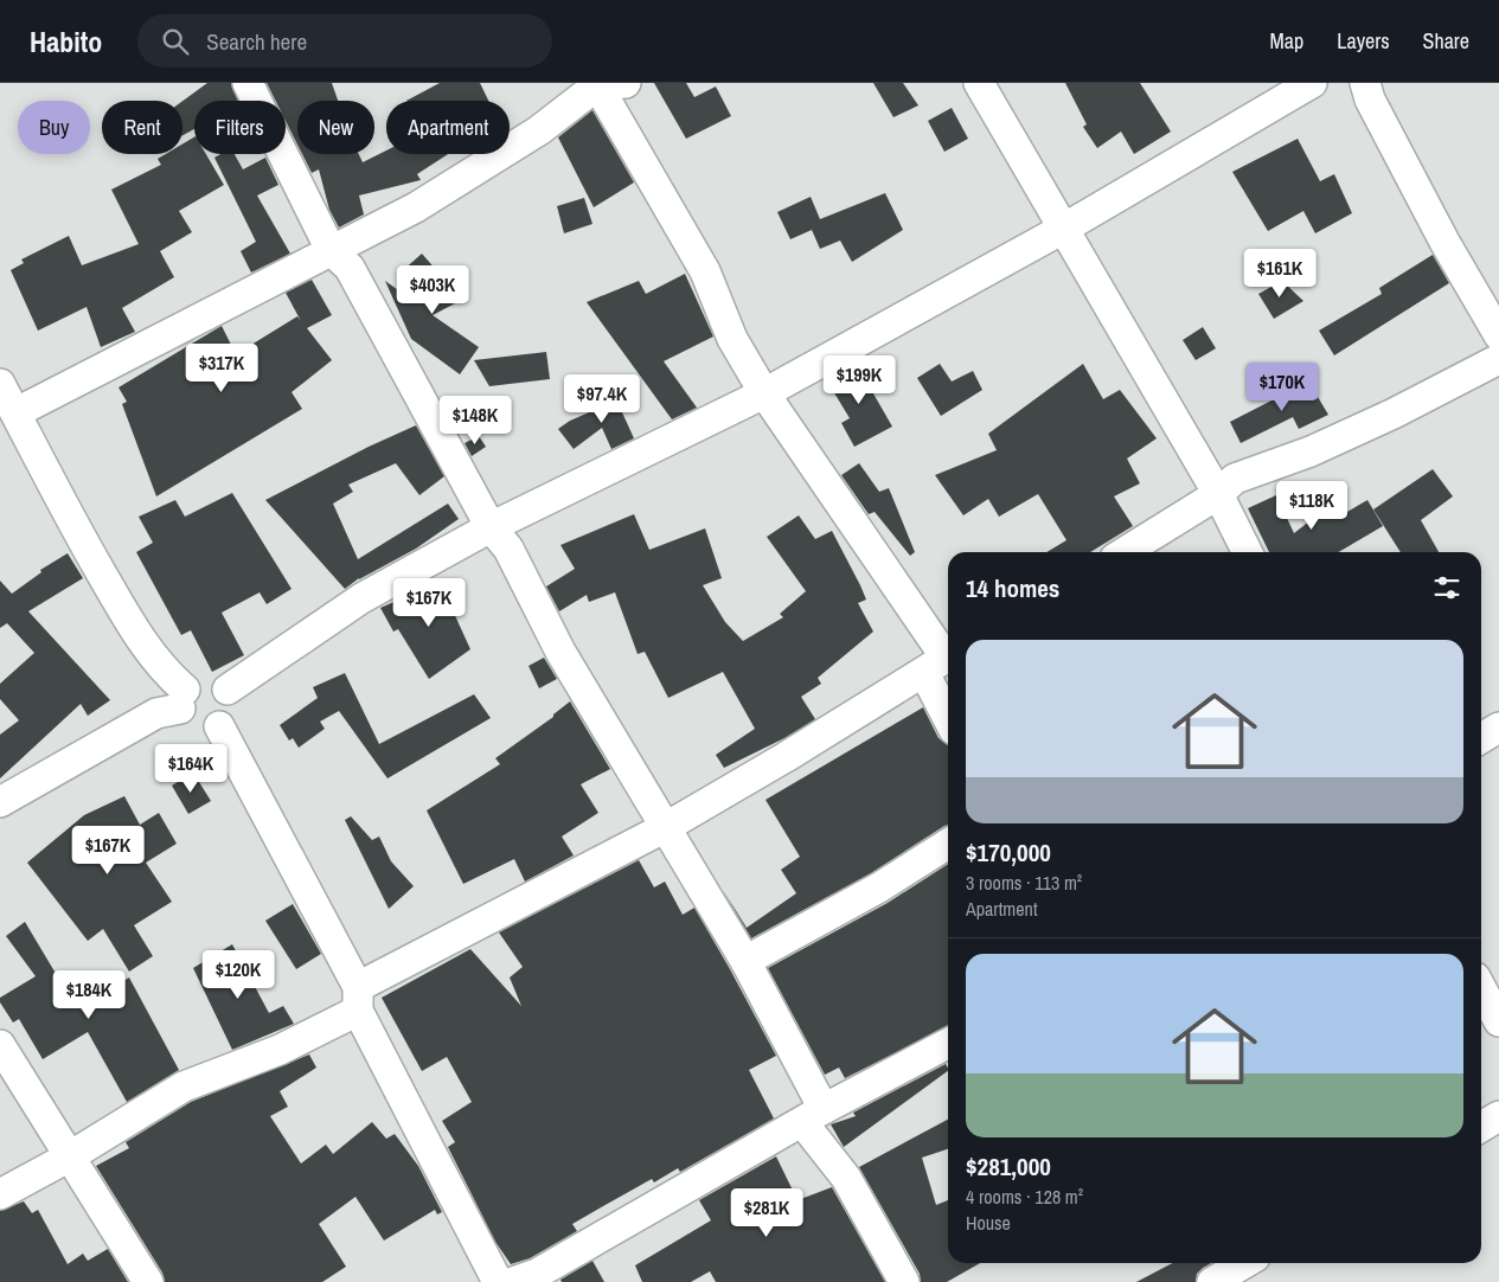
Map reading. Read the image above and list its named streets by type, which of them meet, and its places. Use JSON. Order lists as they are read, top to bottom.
{
  "page": {
    "header": "Habito",
    "search": "Search here",
    "nav": ["Map", "Layers", "Share"],
    "chip": [
      "Buy",
      "Rent",
      "Filters",
      "New",
      "Apartment"
    ],
    "price": [
      "$161K",
      "$403K",
      "$317K",
      "$199K",
      "$170K",
      "$97.4K",
      "$148K",
      "$118K",
      "$167K",
      "$164K",
      "$167K",
      "$120K",
      "$184K",
      "$281K"
    ],
    "heading": "14 homes",
    "list": [
      {
        "name": "$170,000",
        "note": "3 rooms · 113 m² · Apartment"
      },
      {
        "name": "$281,000",
        "note": "4 rooms · 128 m² · House"
      }
    ]
  }
}
